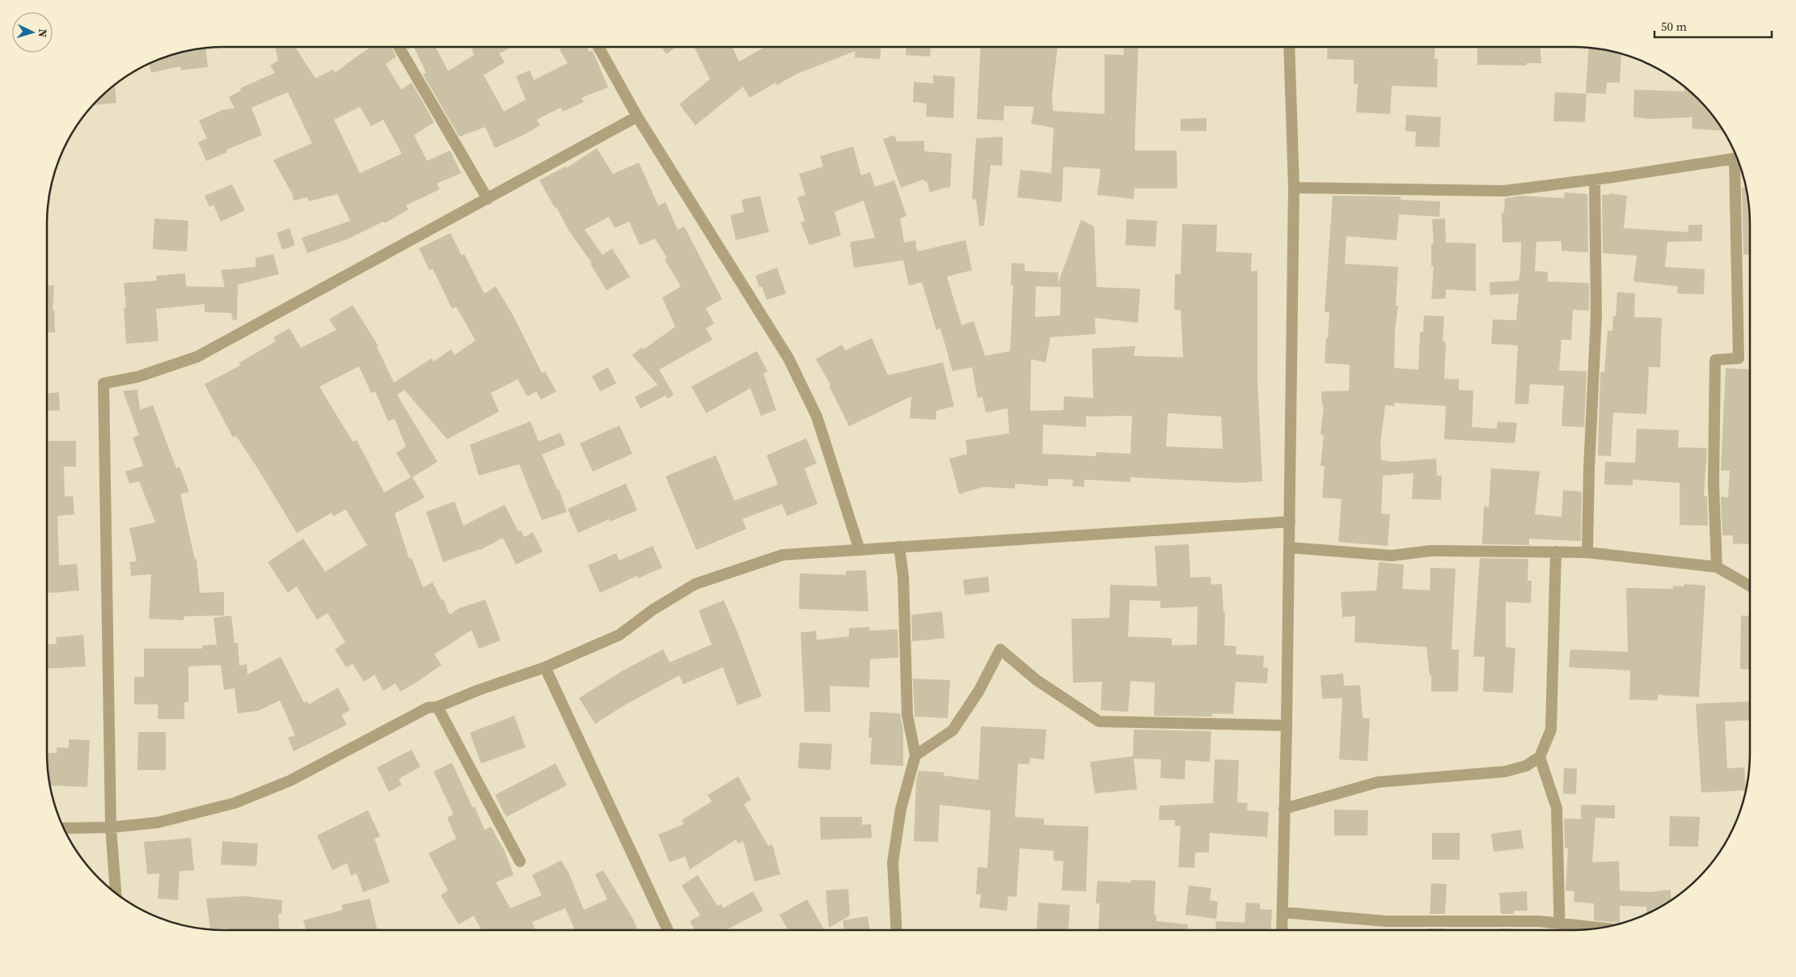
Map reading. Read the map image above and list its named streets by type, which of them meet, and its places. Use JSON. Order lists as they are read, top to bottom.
{
  "scale_bar": "50 m",
  "north": "right"
}
